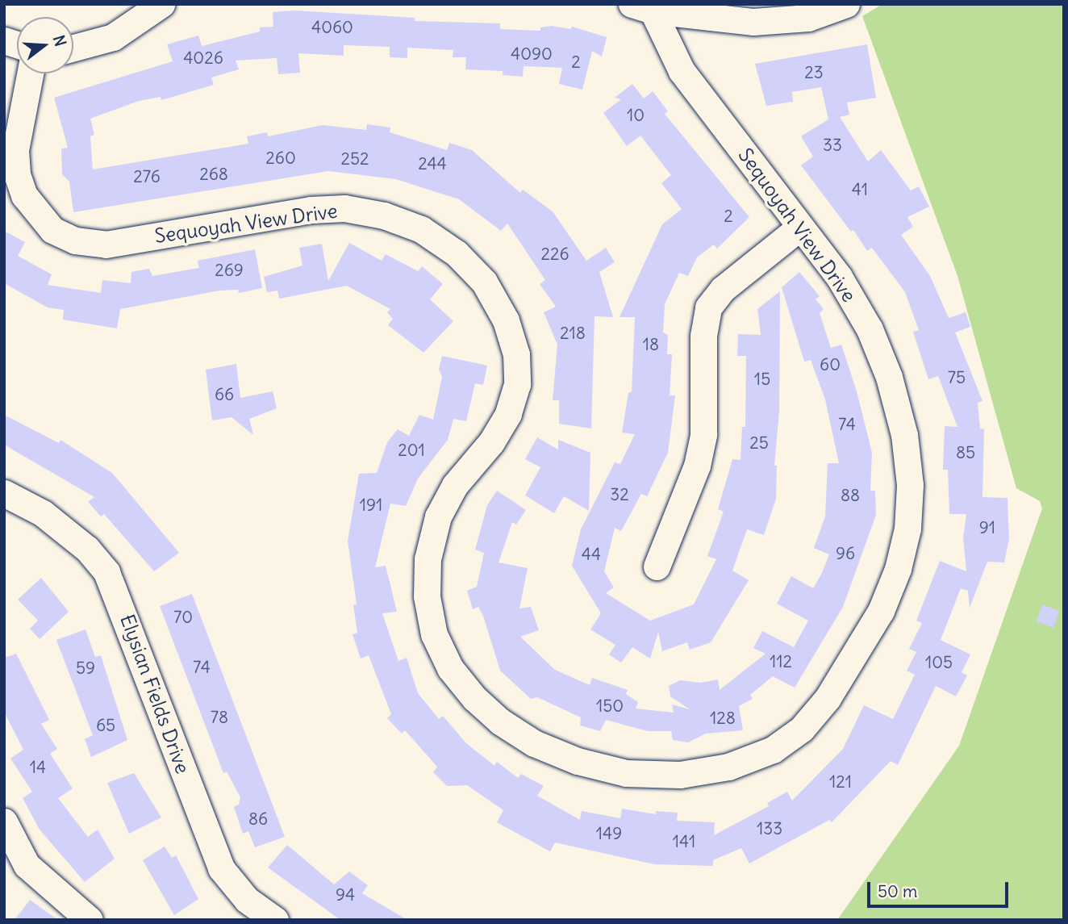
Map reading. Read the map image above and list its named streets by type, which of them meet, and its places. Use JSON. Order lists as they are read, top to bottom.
{
  "streets": {
    "street": ["Sequoyah View Drive", "Elysian Fields Drive"]
  },
  "house_numbers": [
    "4060",
    "4090",
    "4026",
    "2",
    "23",
    "10",
    "33",
    "260",
    "252",
    "244",
    "268",
    "276",
    "41",
    "2",
    "226",
    "269",
    "218",
    "18",
    "60",
    "75",
    "15",
    "66",
    "74",
    "25",
    "201",
    "85",
    "32",
    "88",
    "191",
    "91",
    "96",
    "44",
    "70",
    "112",
    "105",
    "74",
    "59",
    "150",
    "78",
    "128",
    "65",
    "14",
    "121",
    "86",
    "133",
    "149",
    "141",
    "94"
  ],
  "scale_bar": "50 m",
  "north": "right"
}
